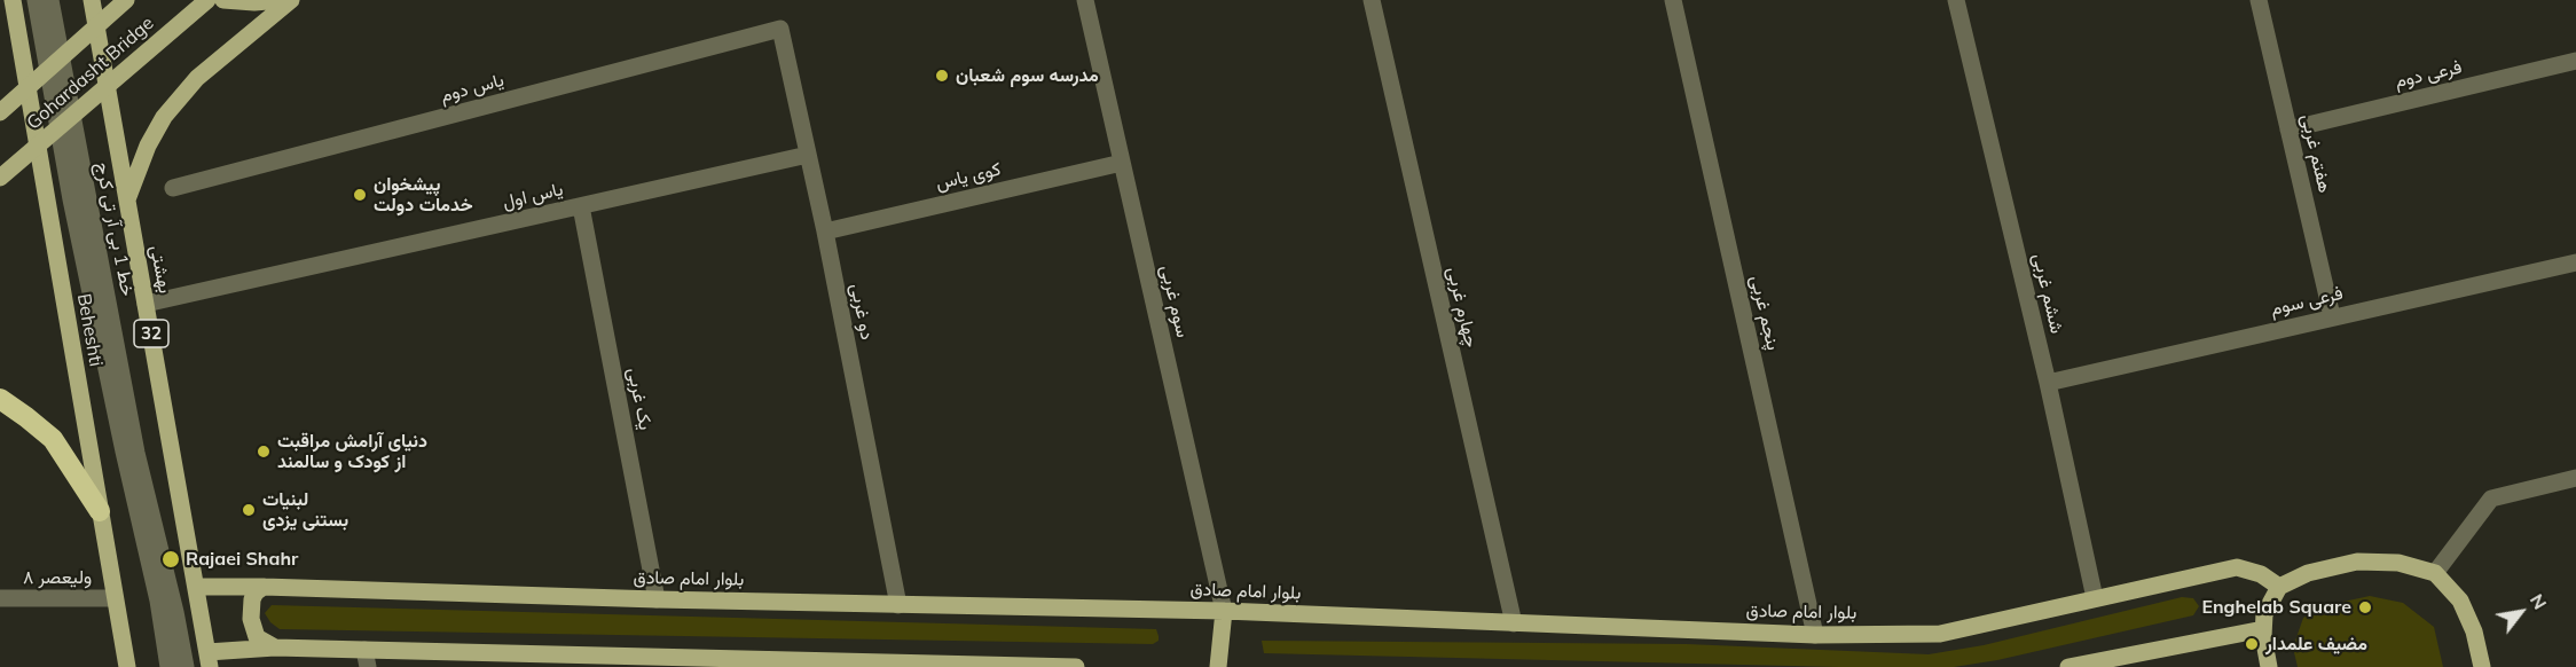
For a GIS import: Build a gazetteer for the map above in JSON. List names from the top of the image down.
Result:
{
  "streets": {
    "main road": [
      "Gohardasht Bridge",
      "بهشتى",
      "Beheshti",
      "32",
      "بلوار امام صادق"
    ],
    "street": [
      "فرعی دوم",
      "یاس دوم",
      "هفتم غربی",
      "کوی یاس",
      "یاس اول",
      "خط 1 بی آر تی کرج",
      "ششم غربی",
      "سوم غربی",
      "فرعی سوم",
      "چهارم غربی",
      "دو غربی",
      "پنجم غربی",
      "یک غربی",
      "ولیعصر ۸"
    ]
  },
  "crossings": [
    ["فرعی دوم", "هفتم غربی"],
    ["یاس دوم", "دو غربی"],
    ["هفتم غربی", "فرعی سوم"],
    ["کوی یاس", "سوم غربی"],
    ["کوی یاس", "دو غربی"],
    ["یاس اول", "بهشتى"],
    ["یاس اول", "دو غربی"],
    ["یاس اول", "یک غربی"],
    ["بهشتى", "بلوار امام صادق"],
    ["ششم غربی", "فرعی سوم"],
    ["ششم غربی", "بلوار امام صادق"],
    ["سوم غربی", "بلوار امام صادق"],
    ["چهارم غربی", "بلوار امام صادق"],
    ["دو غربی", "بلوار امام صادق"],
    ["پنجم غربی", "بلوار امام صادق"],
    ["Beheshti", "ولیعصر ۸"],
    ["یک غربی", "بلوار امام صادق"]
  ],
  "places": [
    "مدرسه سوم شعبان",
    "پیشخوان خدمات دولت",
    "دنیای آرامش مراقبت از کودک و سالمند",
    "لبنیات بستنی یزدی",
    "Rajaei Shahr",
    "Enghelab Square",
    "مضیف علمدار"
  ],
  "north": "top right"
}
